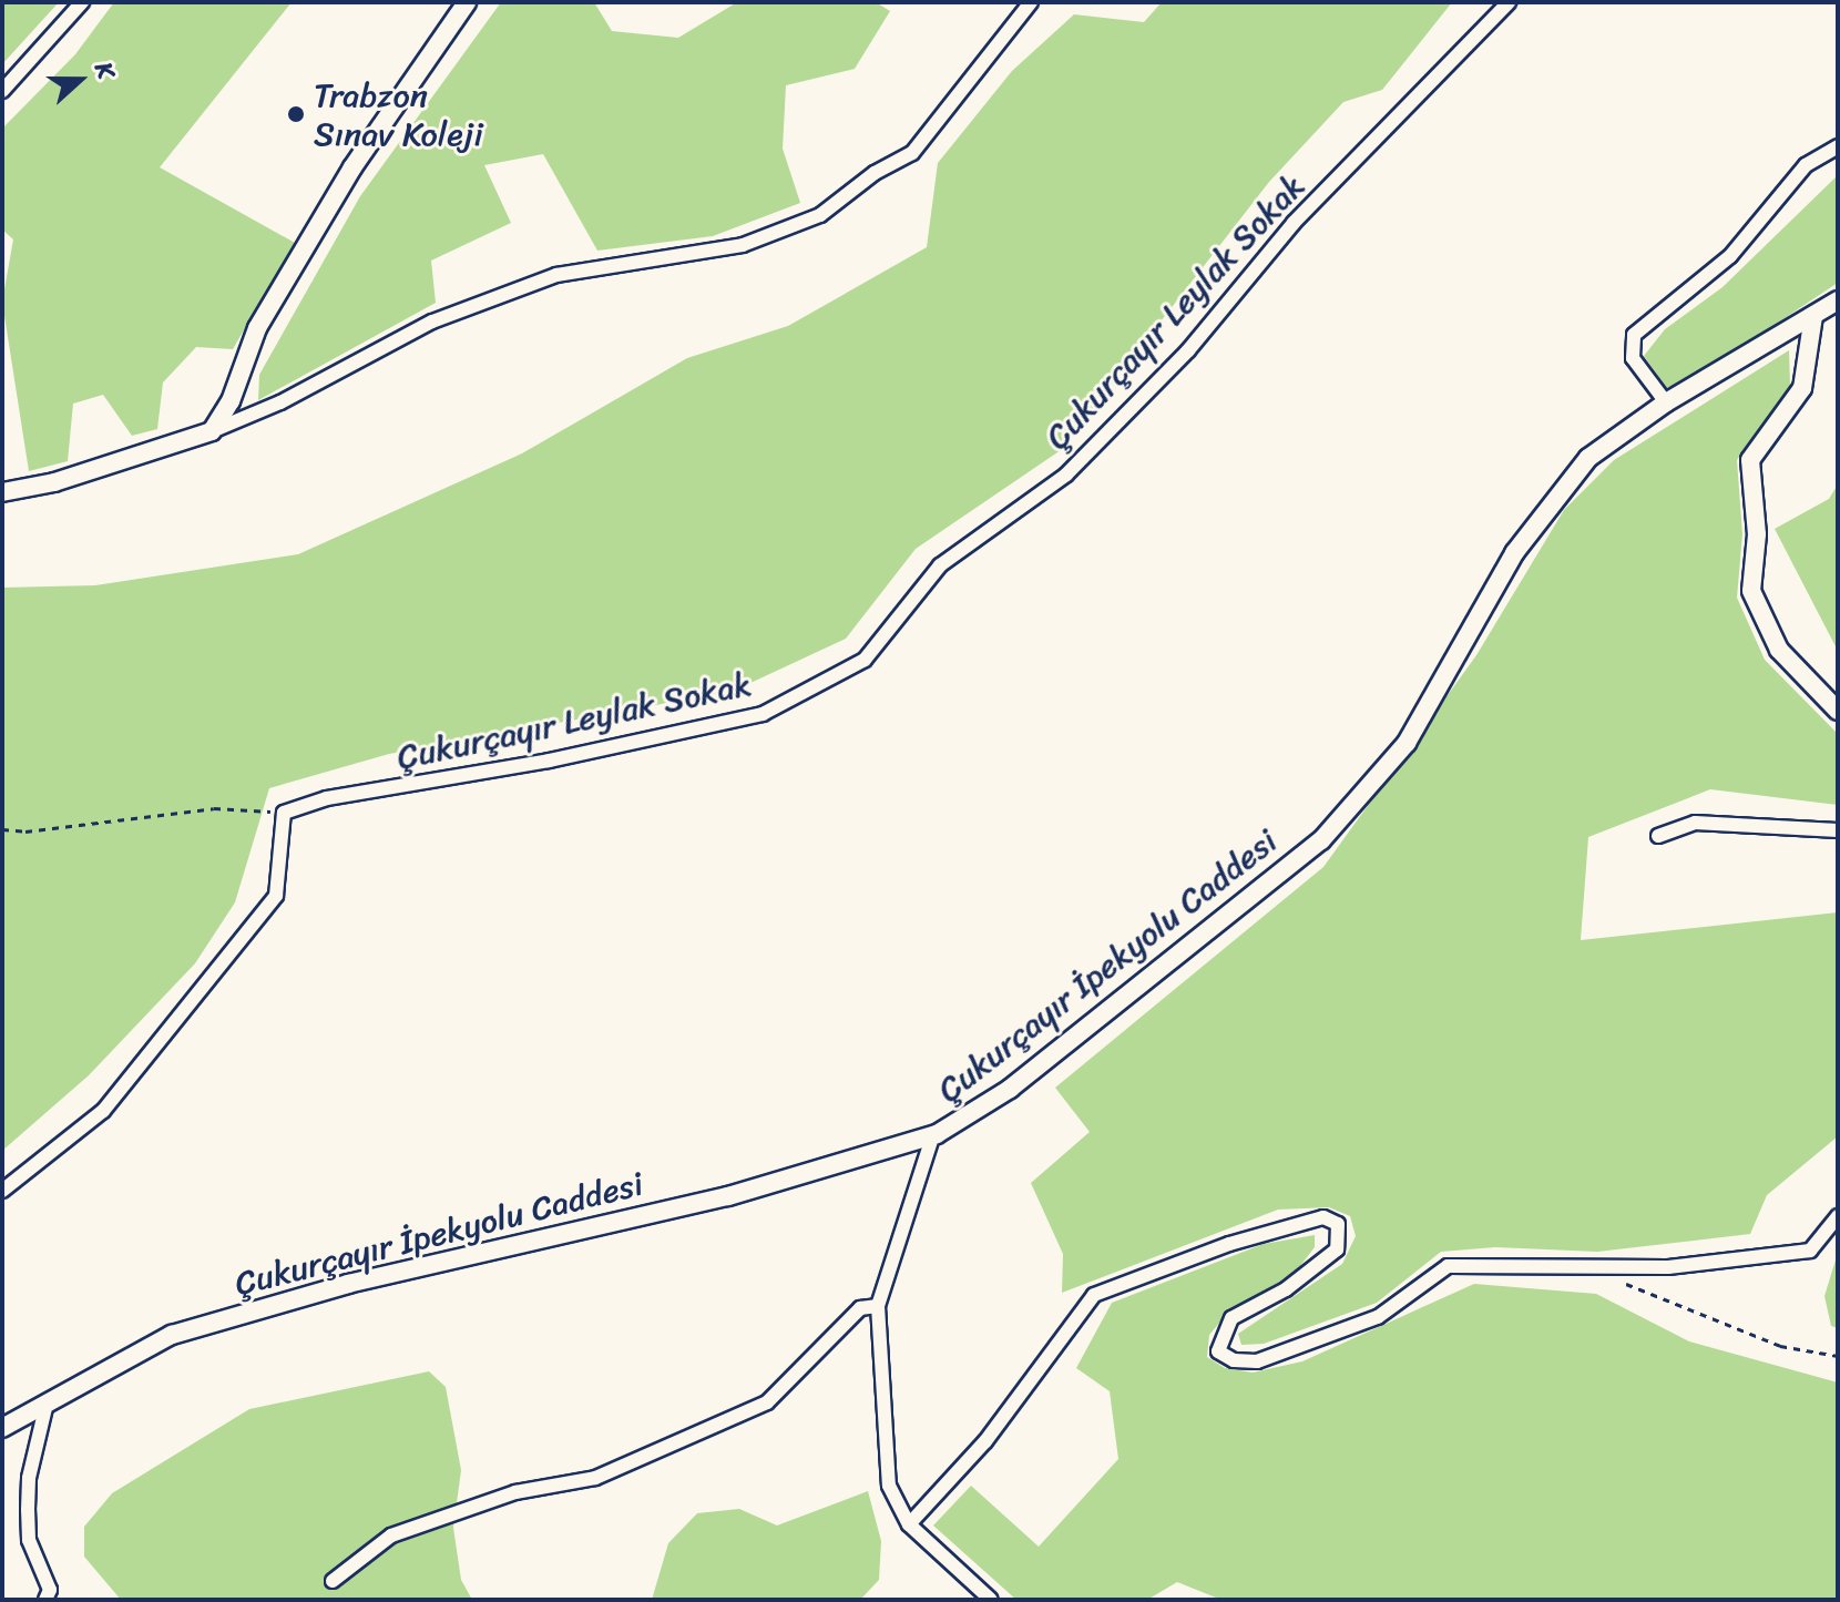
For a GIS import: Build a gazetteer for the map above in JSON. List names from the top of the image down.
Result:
{
  "streets": {
    "street": ["Çukurçayır Leylak Sokak", "Çukurçayır İpekyolu Caddesi"]
  },
  "places": ["Trabzon Sınav Koleji"],
  "north": "right"
}
